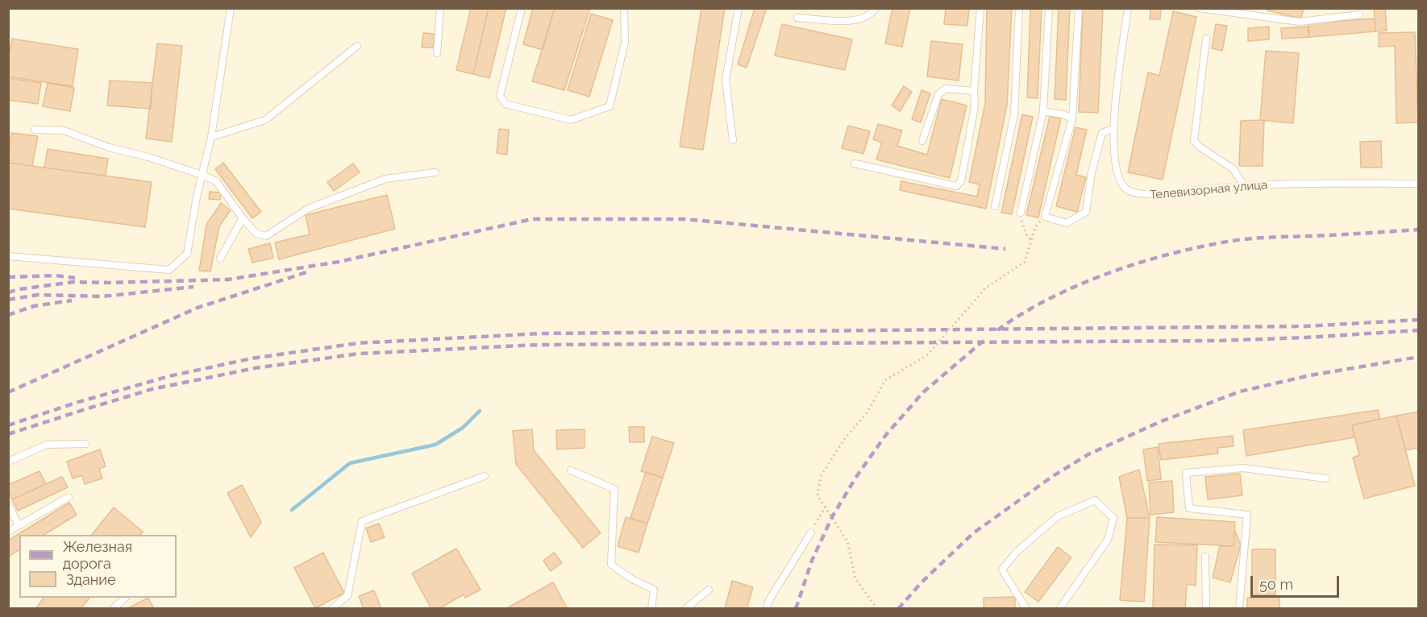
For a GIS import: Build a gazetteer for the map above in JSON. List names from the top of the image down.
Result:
{
  "streets": {
    "lane": ["Телевизорная улица"]
  },
  "legend": ["Железная дорога", "Здание"],
  "scale_bar": "50 m"
}
